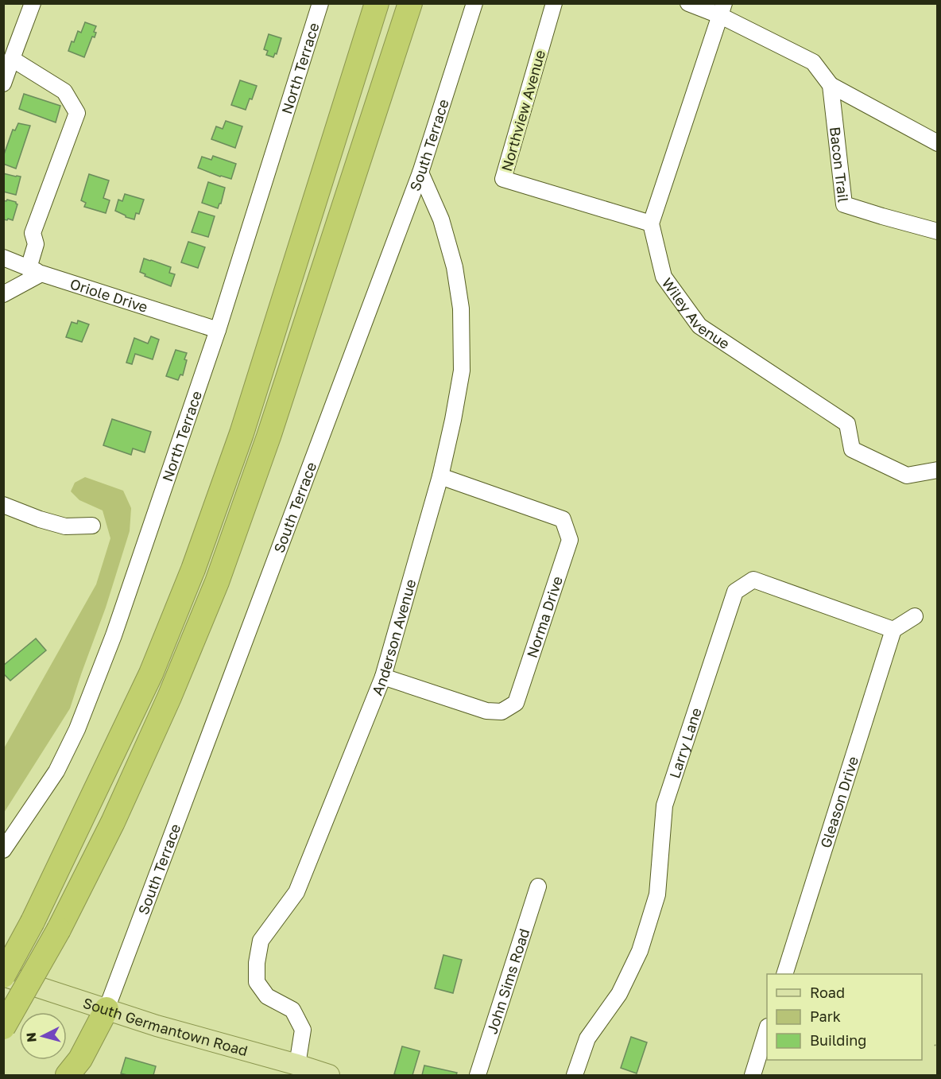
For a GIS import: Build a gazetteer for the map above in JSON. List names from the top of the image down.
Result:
{
  "streets": {
    "main road": ["South Germantown Road"],
    "street": [
      "North Terrace",
      "Northview Avenue",
      "South Terrace",
      "Bacon Trail",
      "Oriole Drive",
      "Wiley Avenue",
      "Norma Drive",
      "Anderson Avenue",
      "Larry Lane",
      "Gleason Drive",
      "John Sims Road"
    ]
  },
  "crossings": [
    ["North Terrace", "Oriole Drive"],
    ["Northview Avenue", "Wiley Avenue"],
    ["South Terrace", "Anderson Avenue"],
    ["South Terrace", "South Germantown Road"],
    ["Norma Drive", "Anderson Avenue"],
    ["Anderson Avenue", "South Germantown Road"],
    ["Larry Lane", "Gleason Drive"]
  ],
  "legend": ["Road", "Park", "Building"],
  "north": "left"
}
